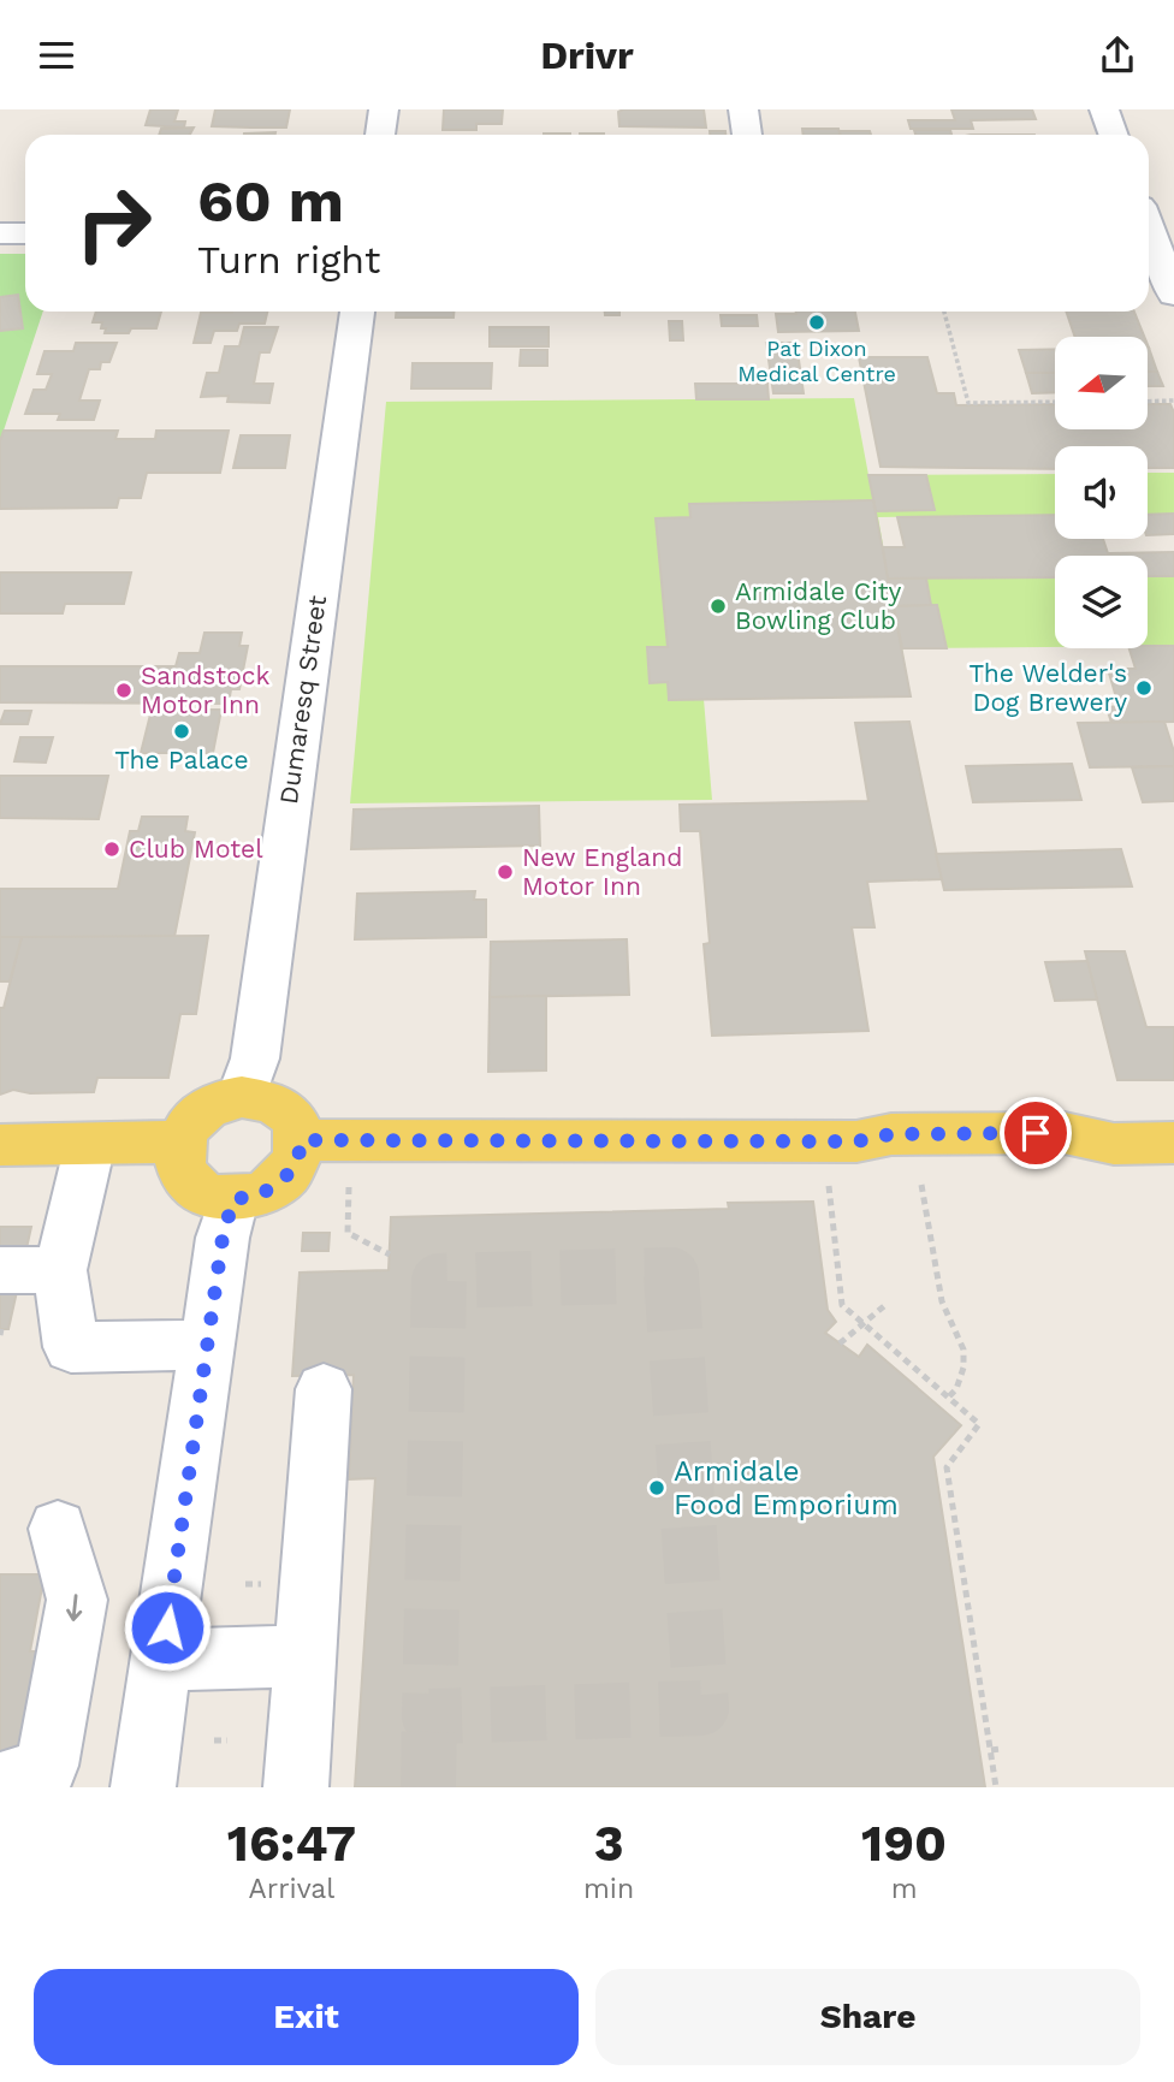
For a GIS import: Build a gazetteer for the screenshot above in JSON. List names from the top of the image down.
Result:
{
  "streets": {
    "street": ["Dumaresq Street"]
  },
  "places": [
    "Pat Dixon Medical Centre",
    "Armidale City Bowling Club",
    "The Welder's Dog Brewery",
    "Sandstock Motor Inn",
    "The Palace",
    "Club Motel",
    "New England Motor Inn",
    "Armidale Food Emporium"
  ],
  "north": "left",
  "page": {
    "header": "Drivr",
    "turn": ["60 m", "Turn right"],
    "eta": [
      "16:47",
      "Arrival",
      "3",
      "min",
      "190",
      "m"
    ],
    "buttons": ["Exit", "Share"]
  }
}
